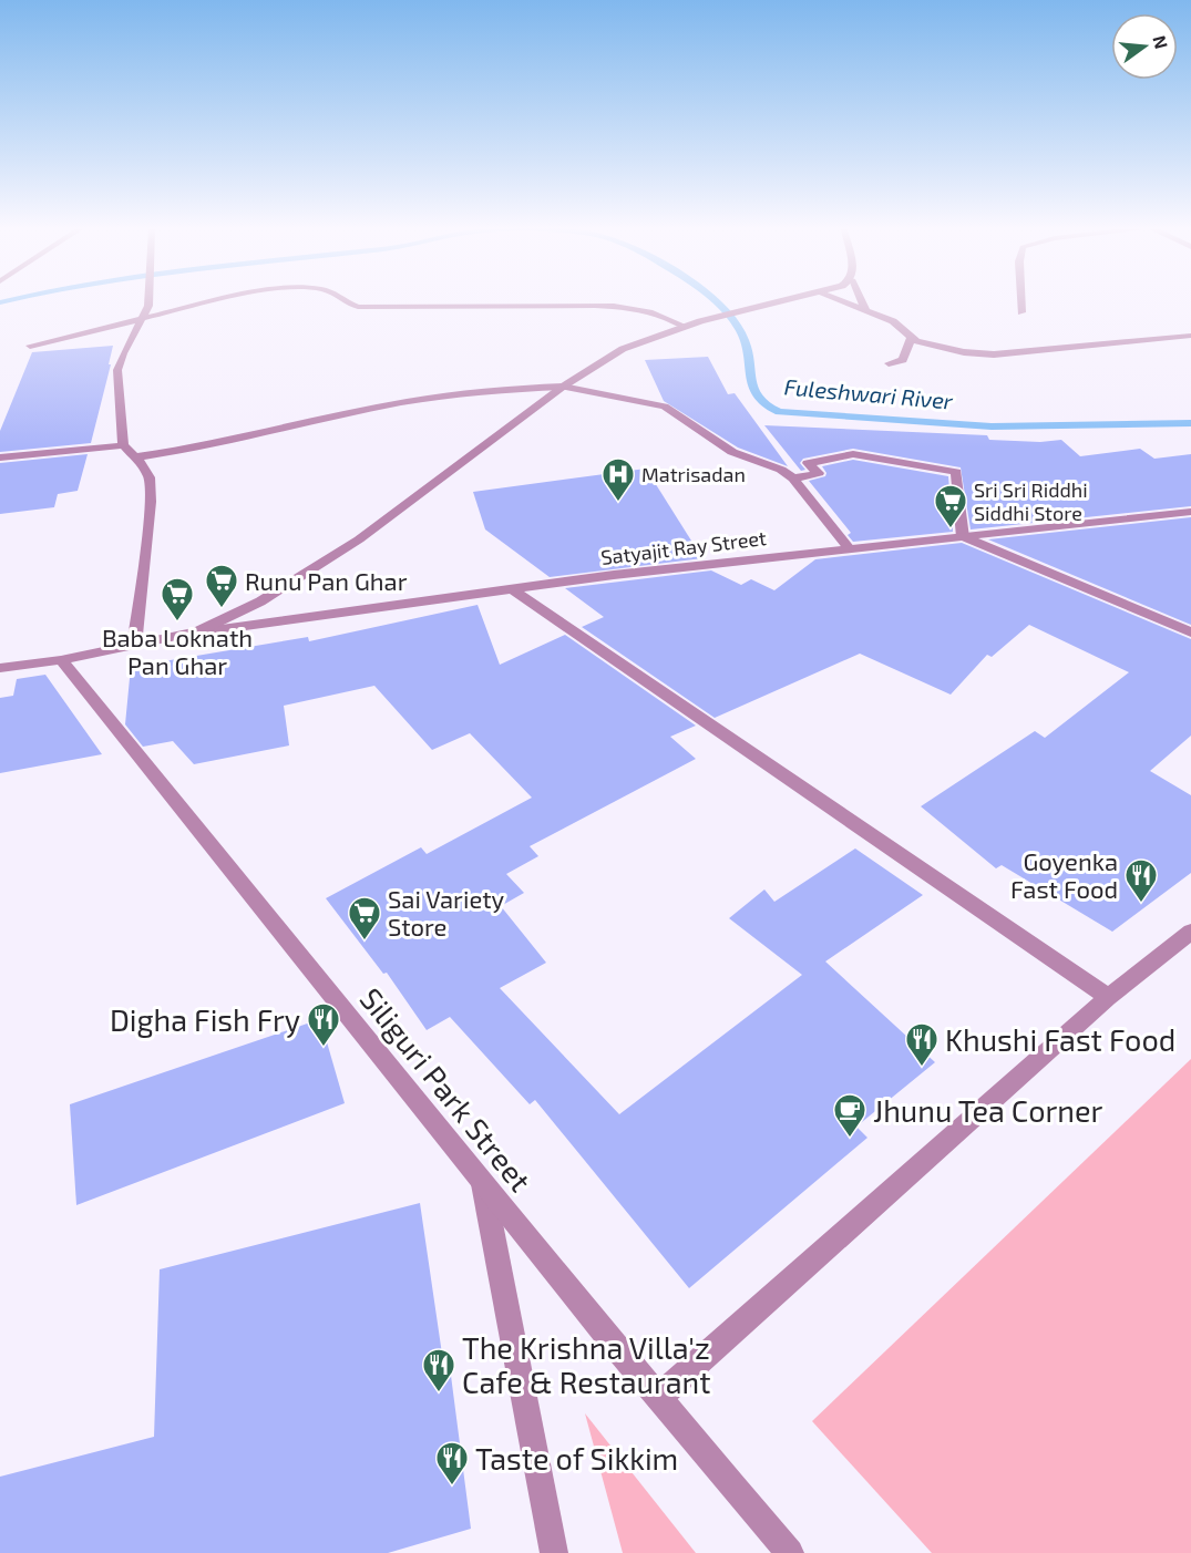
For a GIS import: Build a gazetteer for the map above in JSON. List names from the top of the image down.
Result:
{
  "streets": {
    "street": ["Satyajit Ray Street", "Siliguri Park Street"]
  },
  "water": ["Fuleshwari River"],
  "places": {
    "hospital": ["Matrisadan"],
    "supermarket": [
      "Sri Sri Riddhi Siddhi Store",
      "Runu Pan Ghar",
      "Baba Loknath Pan Ghar",
      "Sai Variety Store"
    ],
    "restaurant": [
      "Goyenka Fast Food",
      "Digha Fish Fry",
      "Khushi Fast Food",
      "The Krishna Villa'z Cafe & Restaurant",
      "Taste of Sikkim"
    ],
    "cafe": ["Jhunu Tea Corner"]
  },
  "north": "right"
}
